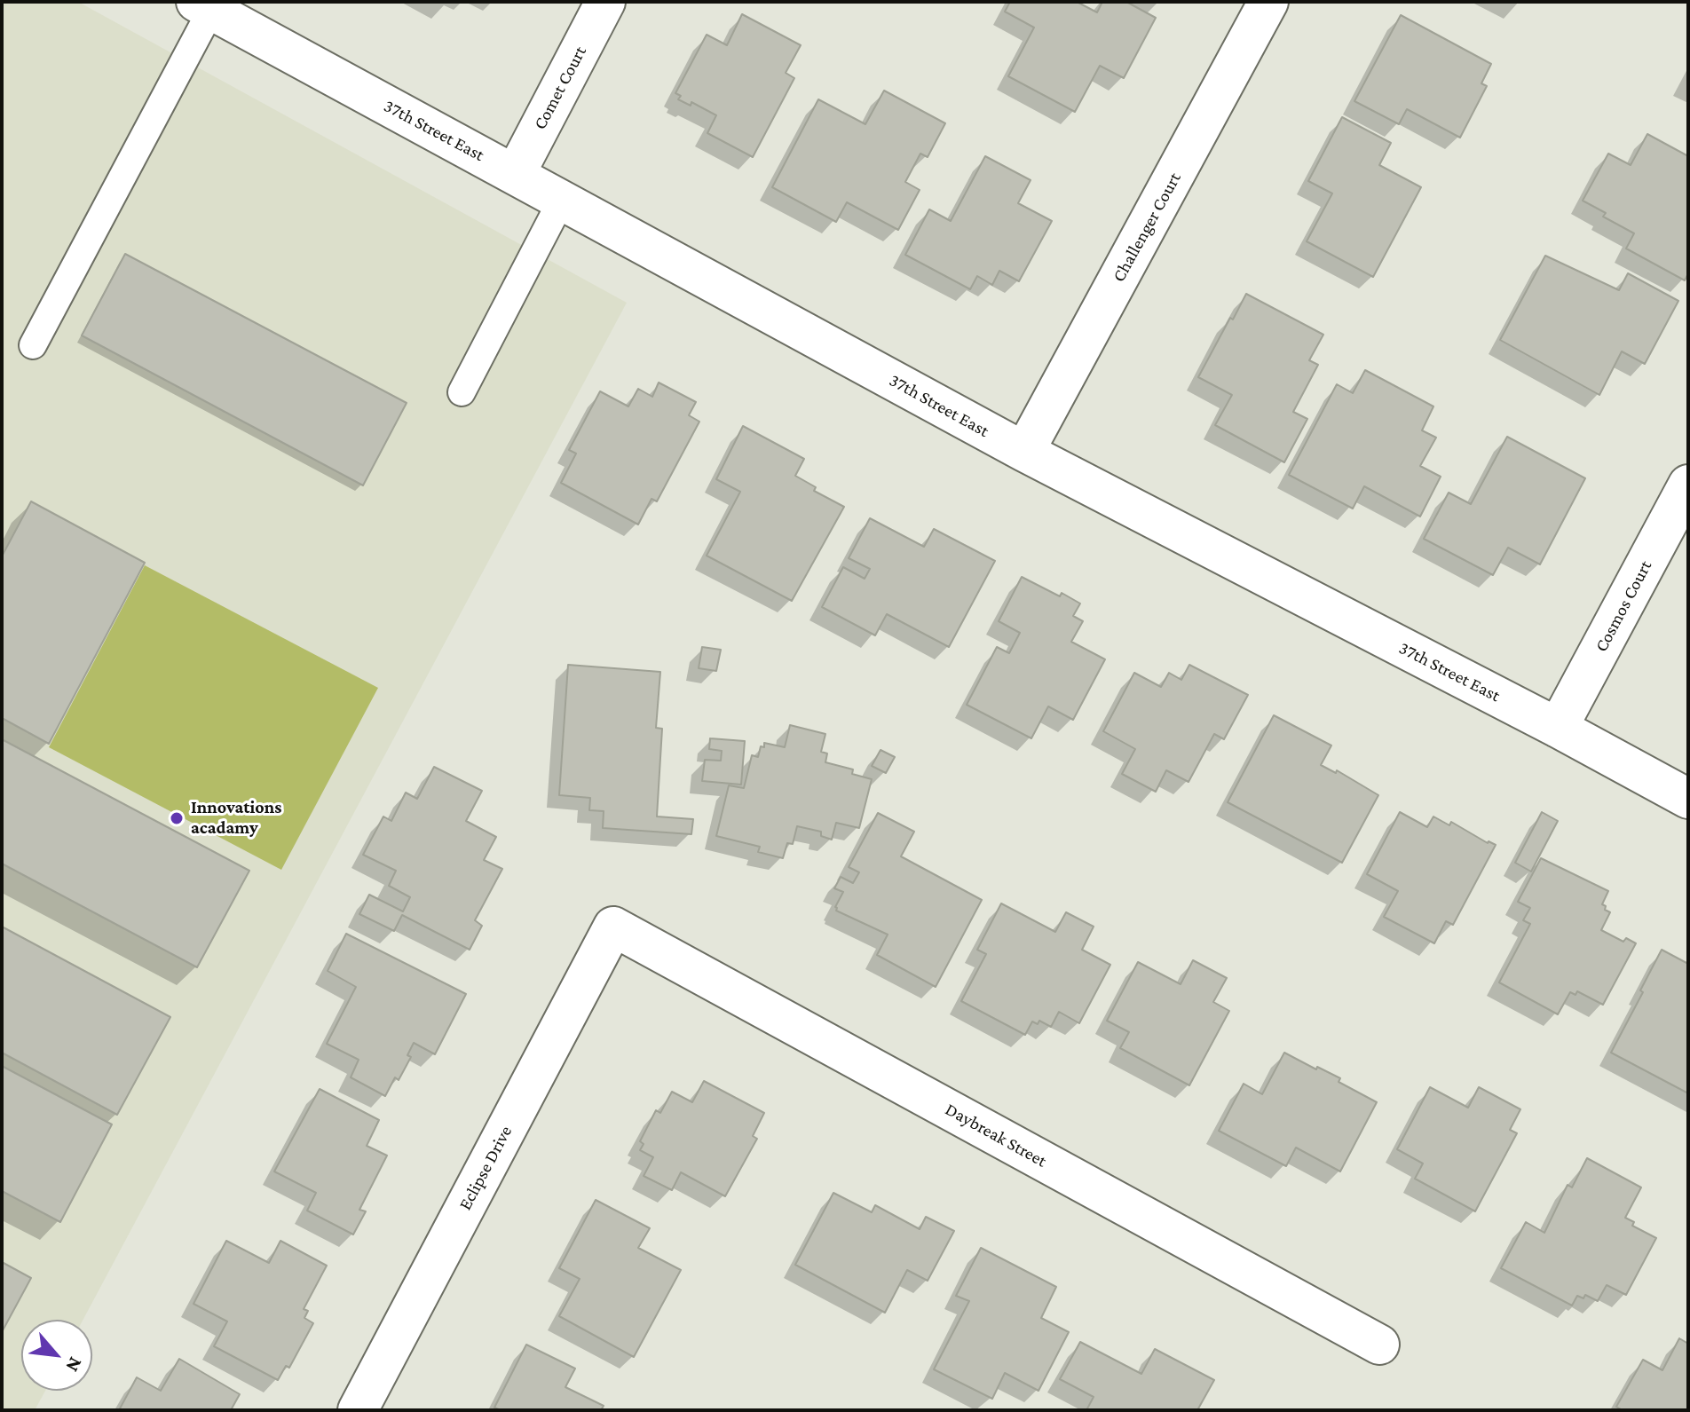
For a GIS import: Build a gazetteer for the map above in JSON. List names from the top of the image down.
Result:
{
  "streets": {
    "street": [
      "Comet Court",
      "37th Street East",
      "Challenger Court",
      "Cosmos Court",
      "Daybreak Street",
      "Eclipse Drive"
    ]
  },
  "crossings": [
    ["Comet Court", "37th Street East"],
    ["37th Street East", "Challenger Court"],
    ["37th Street East", "Cosmos Court"],
    ["Daybreak Street", "Eclipse Drive"]
  ],
  "places": ["Innovations acadamy"],
  "north": "bottom right"
}
